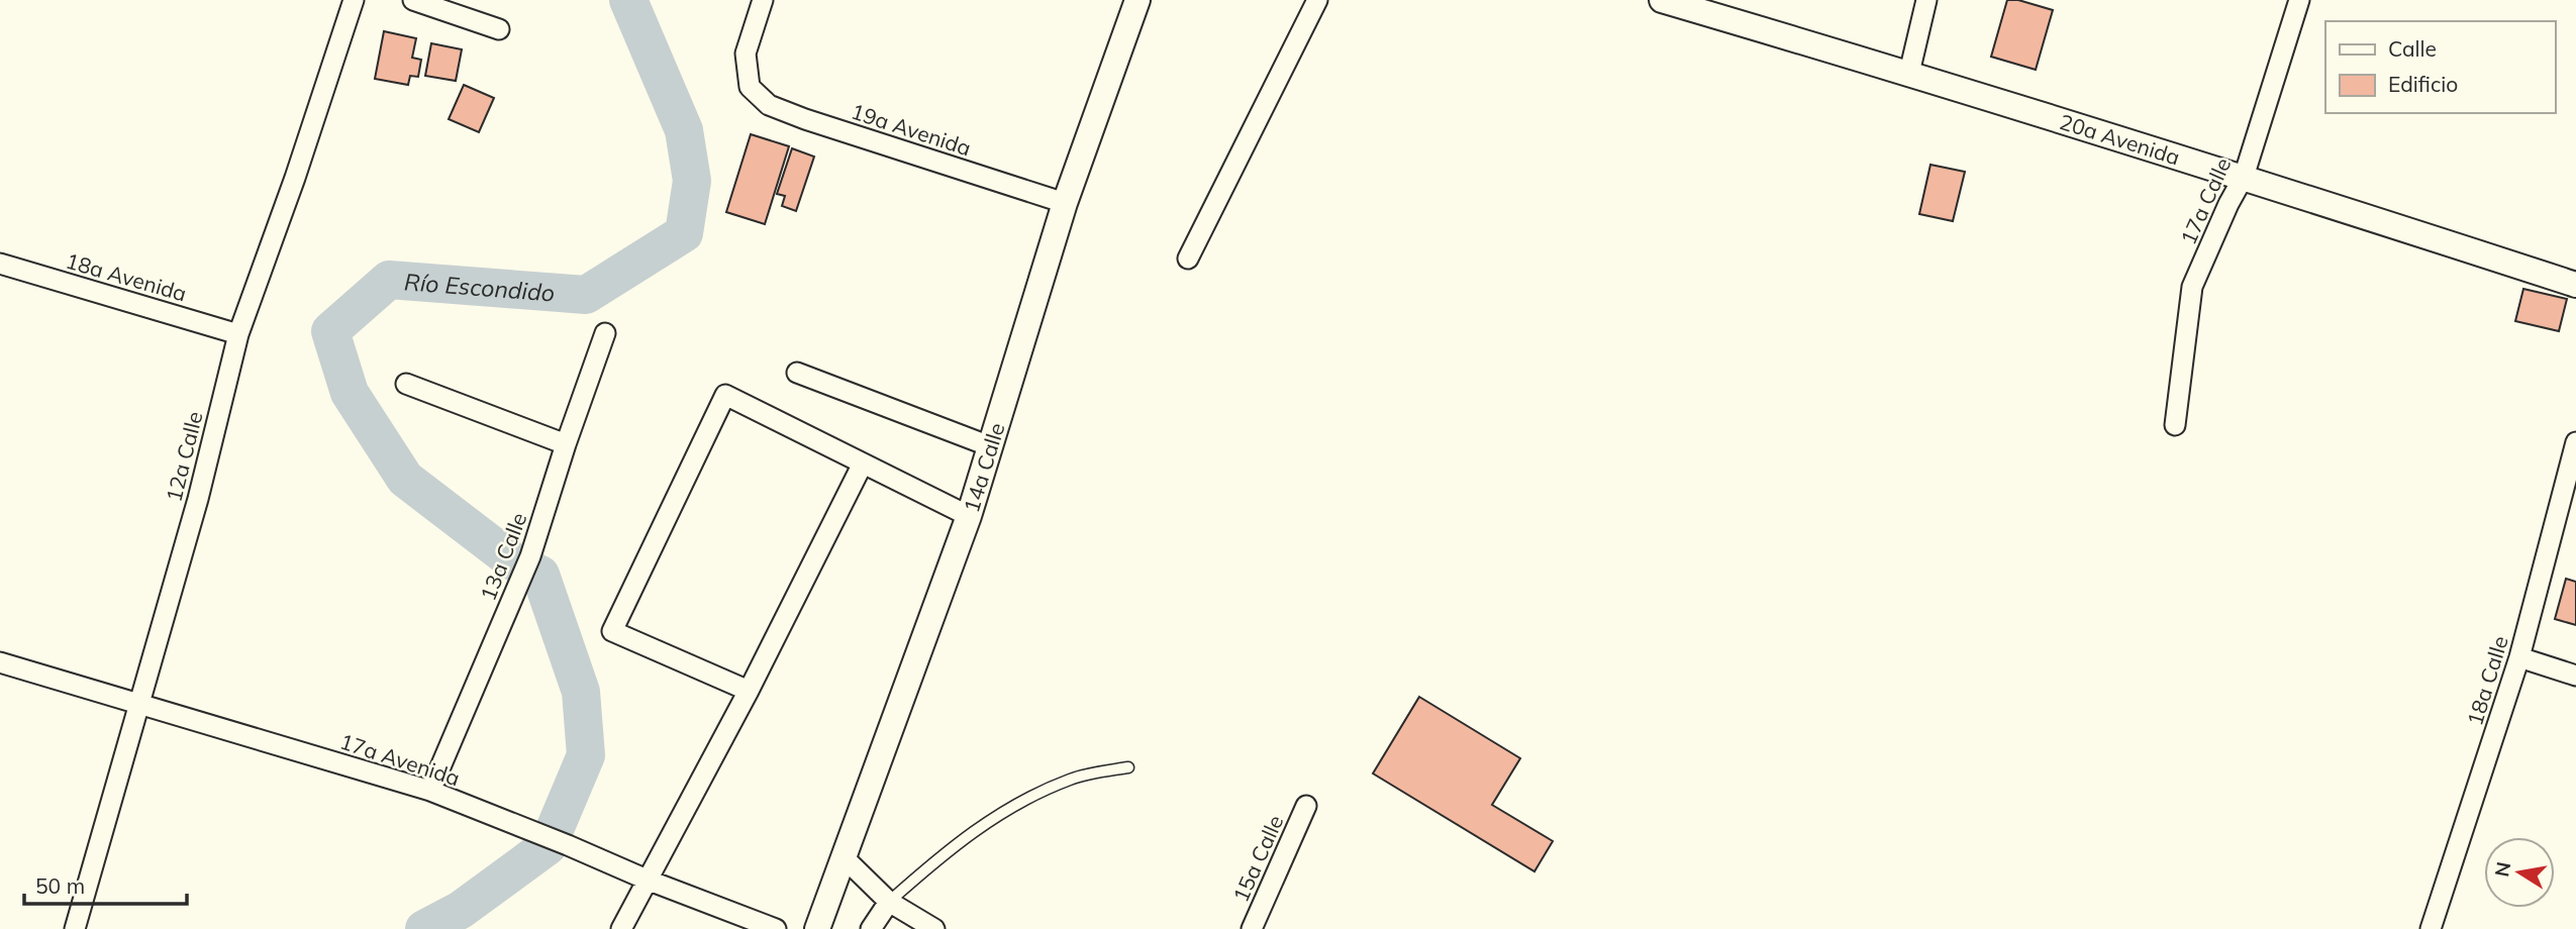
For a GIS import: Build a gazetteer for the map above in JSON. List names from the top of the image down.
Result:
{
  "streets": {
    "street": [
      "19a Avenida",
      "20a Avenida",
      "17a Calle",
      "18a Avenida",
      "12a Calle",
      "14a Calle",
      "13a Calle",
      "18a Calle",
      "17a Avenida",
      "15a Calle"
    ]
  },
  "crossings": [
    ["19a Avenida", "14a Calle"],
    ["20a Avenida", "17a Calle"],
    ["18a Avenida", "12a Calle"],
    ["12a Calle", "17a Avenida"],
    ["13a Calle", "17a Avenida"]
  ],
  "water": ["Río Escondido"],
  "legend": ["Calle", "Edificio"],
  "scale_bar": "50 m",
  "north": "left"
}
